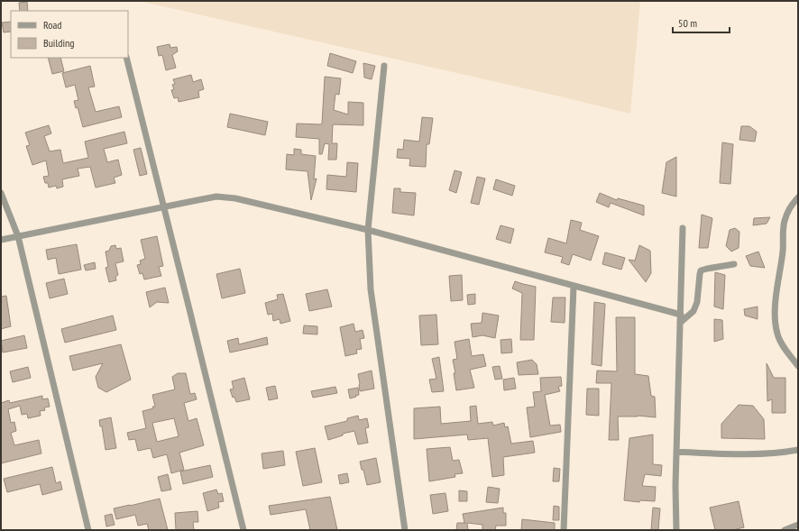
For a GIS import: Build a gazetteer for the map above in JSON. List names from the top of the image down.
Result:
{
  "legend": ["Road", "Building"],
  "scale_bar": "50 m"
}
